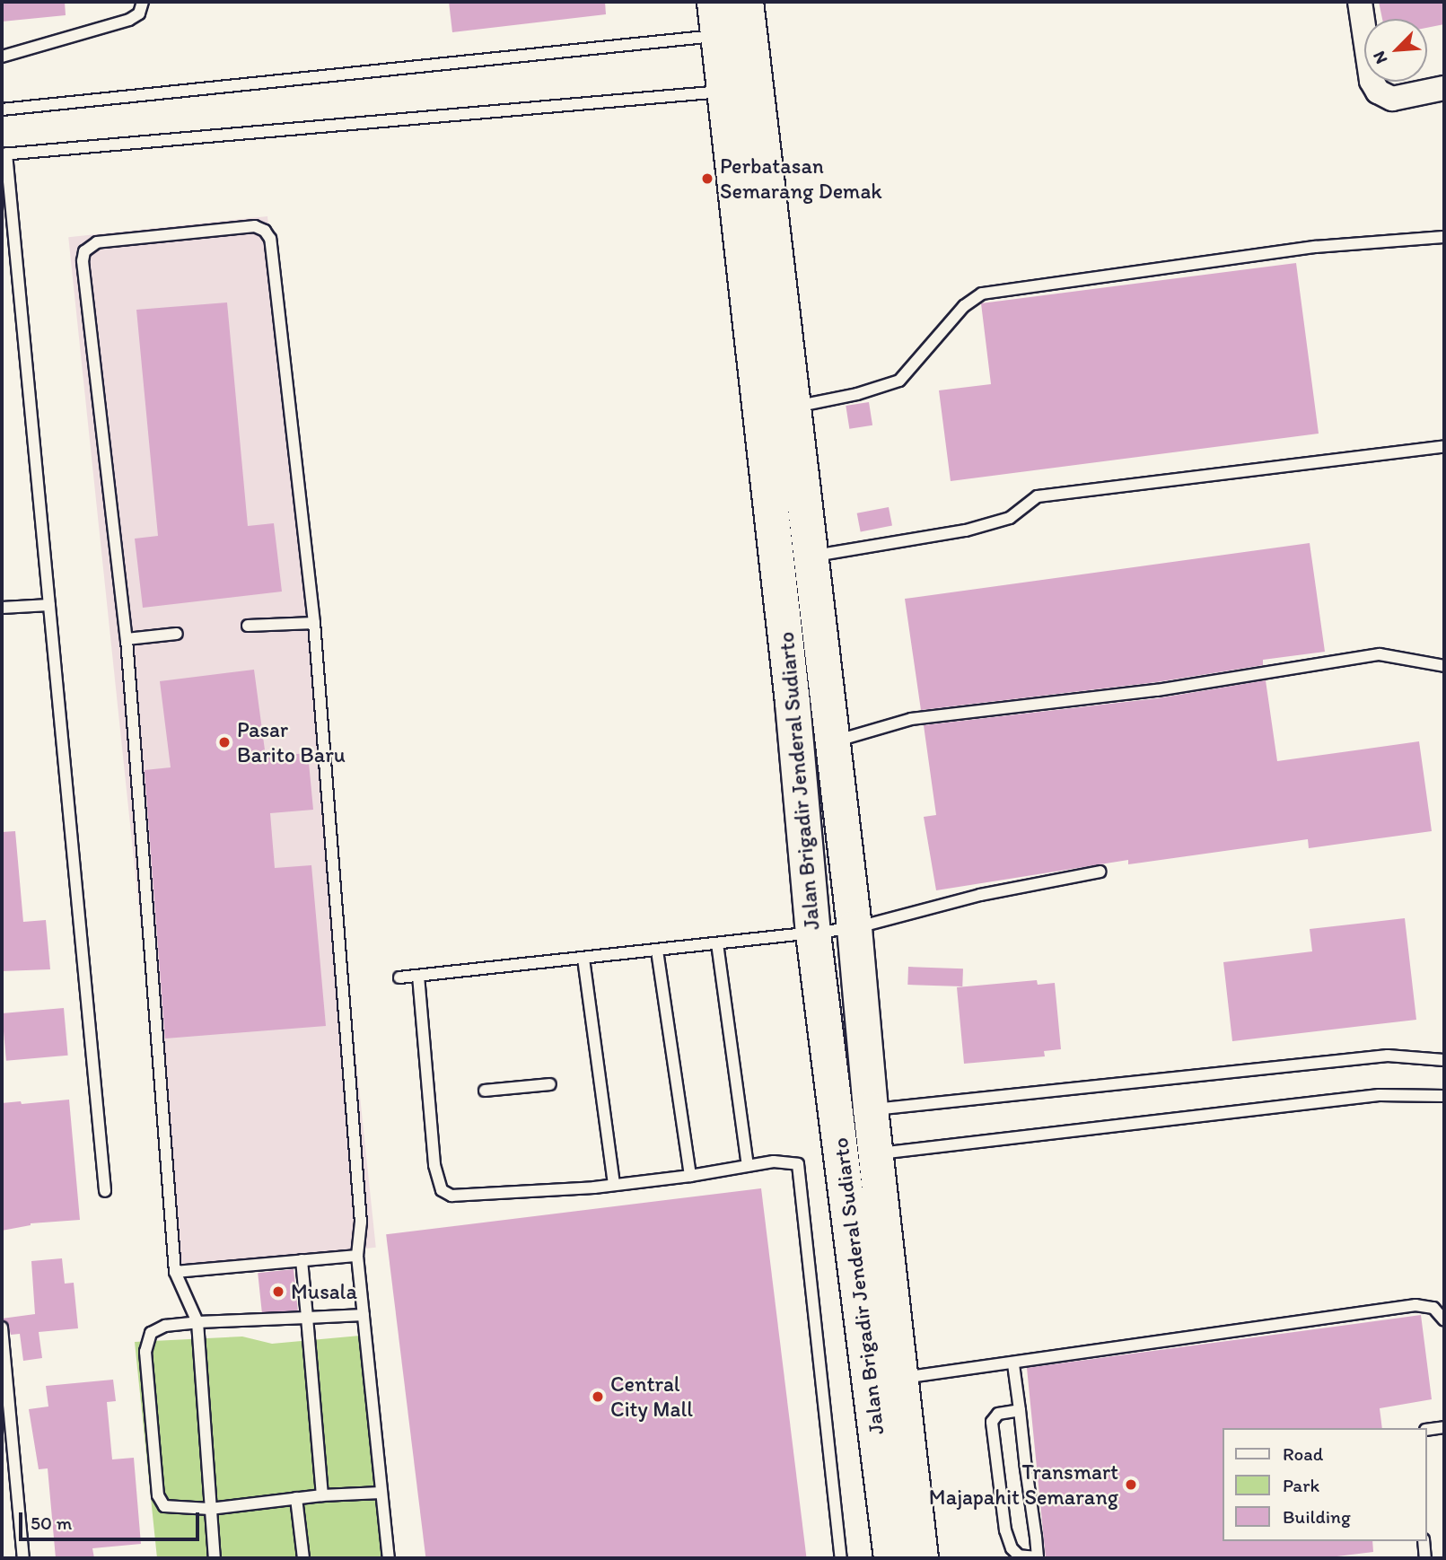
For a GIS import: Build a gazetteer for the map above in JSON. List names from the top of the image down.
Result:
{
  "streets": {
    "main road": ["Jalan Brigadir Jenderal Sudiarto"]
  },
  "places": [
    "Perbatasan Semarang Demak",
    "Pasar Barito Baru",
    "Musala",
    "Central City Mall",
    "Transmart Majapahit Semarang"
  ],
  "legend": ["Road", "Park", "Building"],
  "scale_bar": "50 m",
  "north": "bottom left"
}
